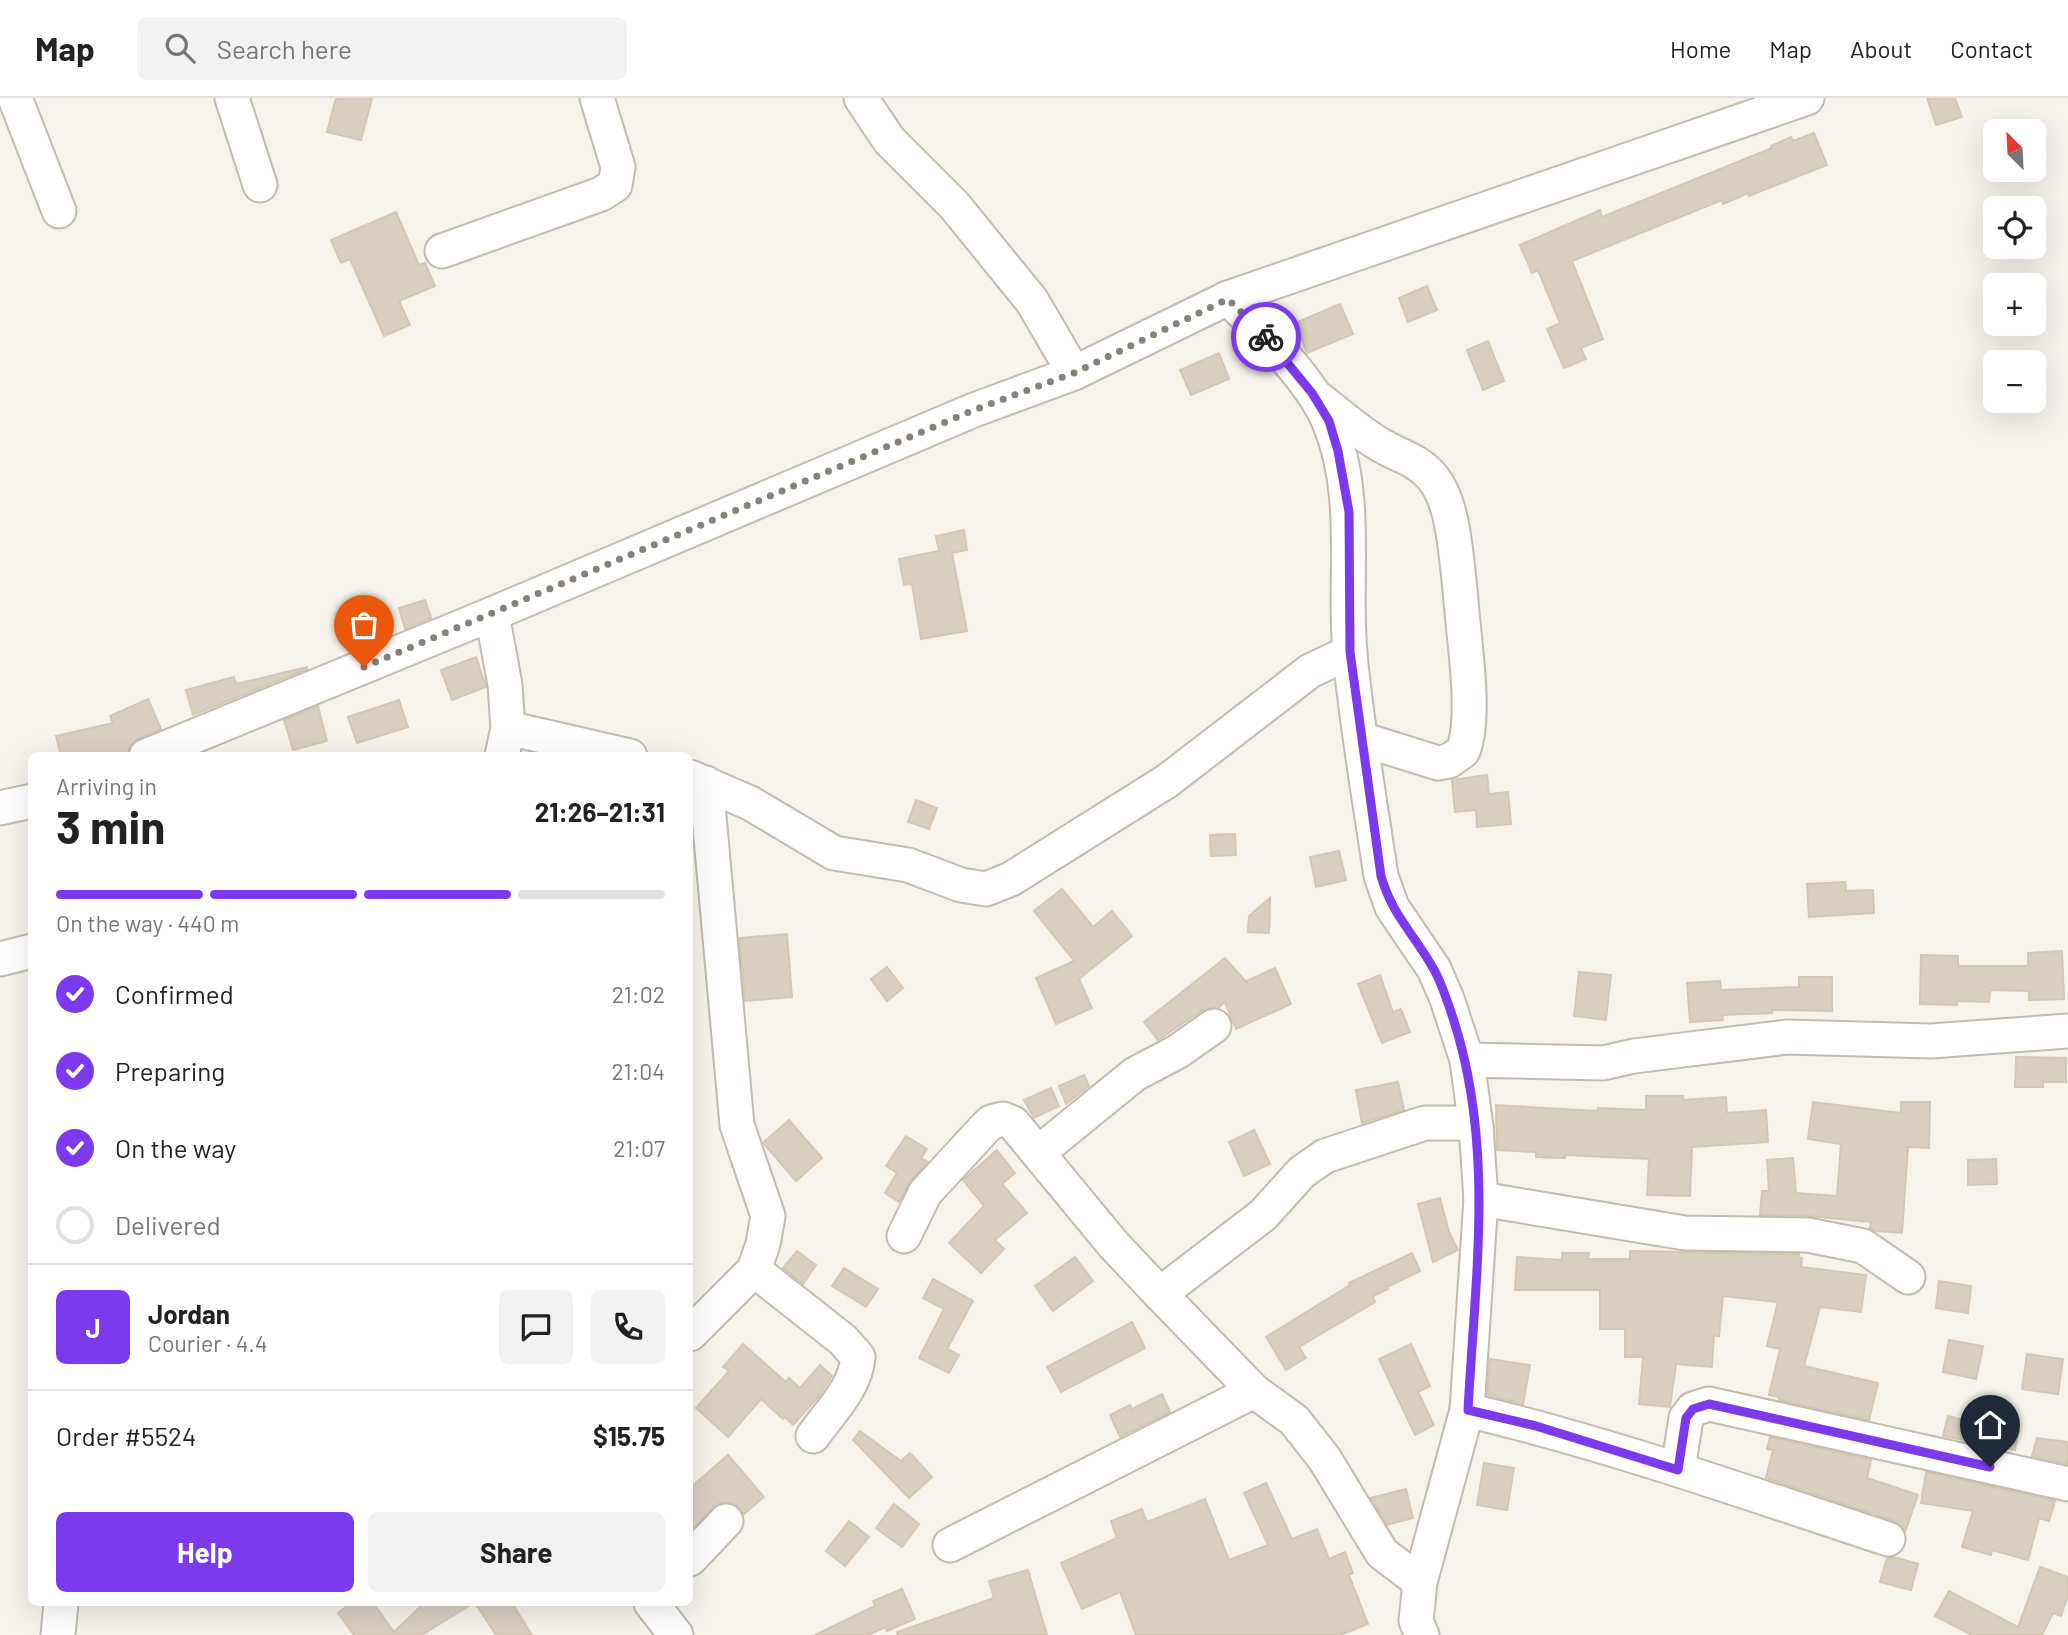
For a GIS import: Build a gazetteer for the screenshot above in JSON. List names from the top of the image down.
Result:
{
  "north": "top left",
  "page": {
    "header": "Map",
    "search": "Search here",
    "nav": [
      "Home",
      "Map",
      "About",
      "Contact"
    ],
    "map_buttons": ["+", "−"],
    "heading": ["3 min", "Arriving in", "21:26–21:31"],
    "panel": [
      "Jordan",
      "Courier · 4.4",
      "Order #5524",
      "$15.75"
    ],
    "bar": "On the way · 440 m",
    "list": [
      ["Confirmed", "21:02"],
      ["Preparing", "21:04"],
      ["On the way", "21:07"],
      "Delivered"
    ],
    "round": "J",
    "buttons": ["Help", "Share"]
  }
}
